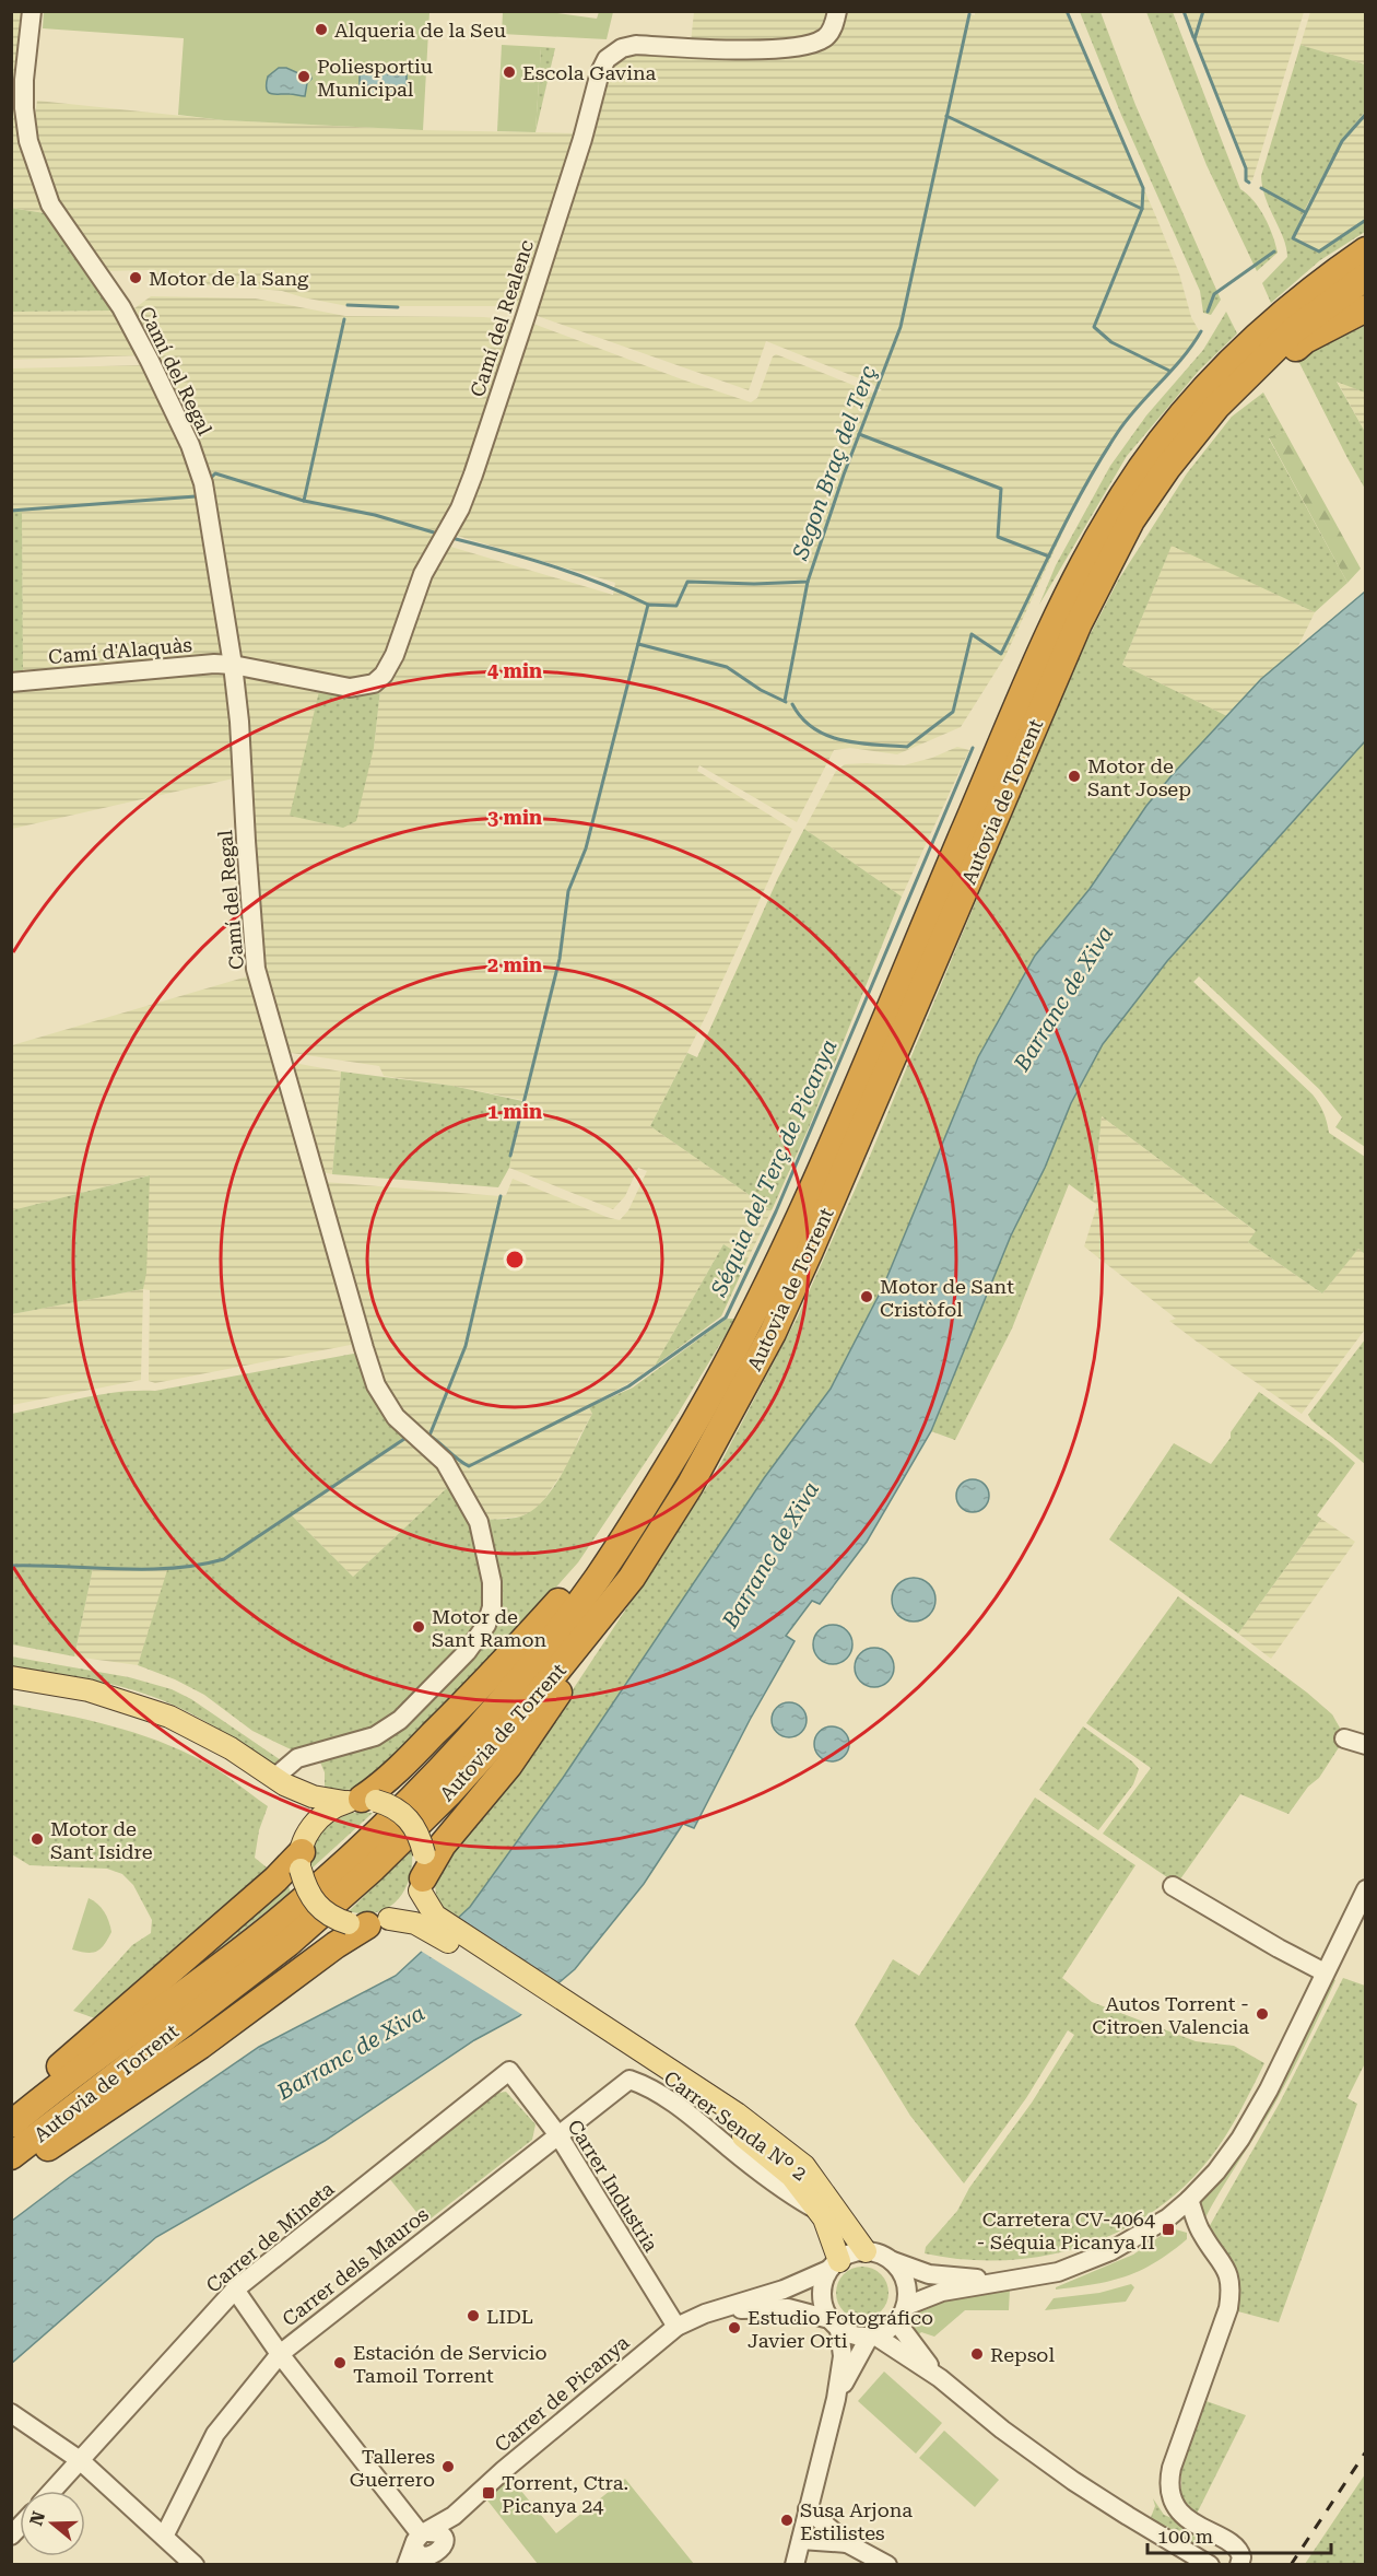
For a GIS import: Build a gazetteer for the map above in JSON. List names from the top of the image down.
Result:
{
  "streets": {
    "highway": ["Autovia de Torrent"],
    "street": [
      "Camí del Realenc",
      "Camí del Regal",
      "Camí d'Alaquàs",
      "Carrer Senda Nº 2",
      "Carrer Industria",
      "Carrer de Mineta",
      "Carrer dels Mauros",
      "Carrer de Picanya"
    ]
  },
  "crossings": [
    ["Camí del Realenc", "Camí del Regal"],
    ["Camí del Realenc", "Camí d'Alaquàs"],
    ["Camí del Regal", "Camí d'Alaquàs"],
    ["Carrer Senda Nº 2", "Carrer dels Mauros"],
    ["Carrer Industria", "Carrer de Mineta"],
    ["Carrer Industria", "Carrer dels Mauros"],
    ["Carrer Industria", "Carrer de Picanya"]
  ],
  "water": ["Segon Braç del Terç", "Barranc de Xiva", "Séquia del Terç de Picanya"],
  "places": {
    "other": [
      "Alqueria de la Seu",
      "Escola Gavina",
      "Poliesportiu Municipal",
      "Motor de la Sang",
      "Motor de Sant Josep",
      "Motor de Sant Cristòfol",
      "Motor de Sant Ramon",
      "Motor de Sant Isidre",
      "Autos Torrent - Citroen Valencia",
      "LIDL",
      "Estudio Fotográfico Javier Orti",
      "Repsol",
      "Estación de Servicio Tamoil Torrent",
      "Talleres Guerrero",
      "Susa Arjona Estilistes"
    ],
    "transit": ["Carretera CV-4064 - Séquia Picanya II", "Torrent, Ctra. Picanya 24"]
  },
  "scale_bar": "100 m",
  "north": "left",
  "rings": [
    "4 min",
    "3 min",
    "2 min",
    "1 min"
  ]
}
